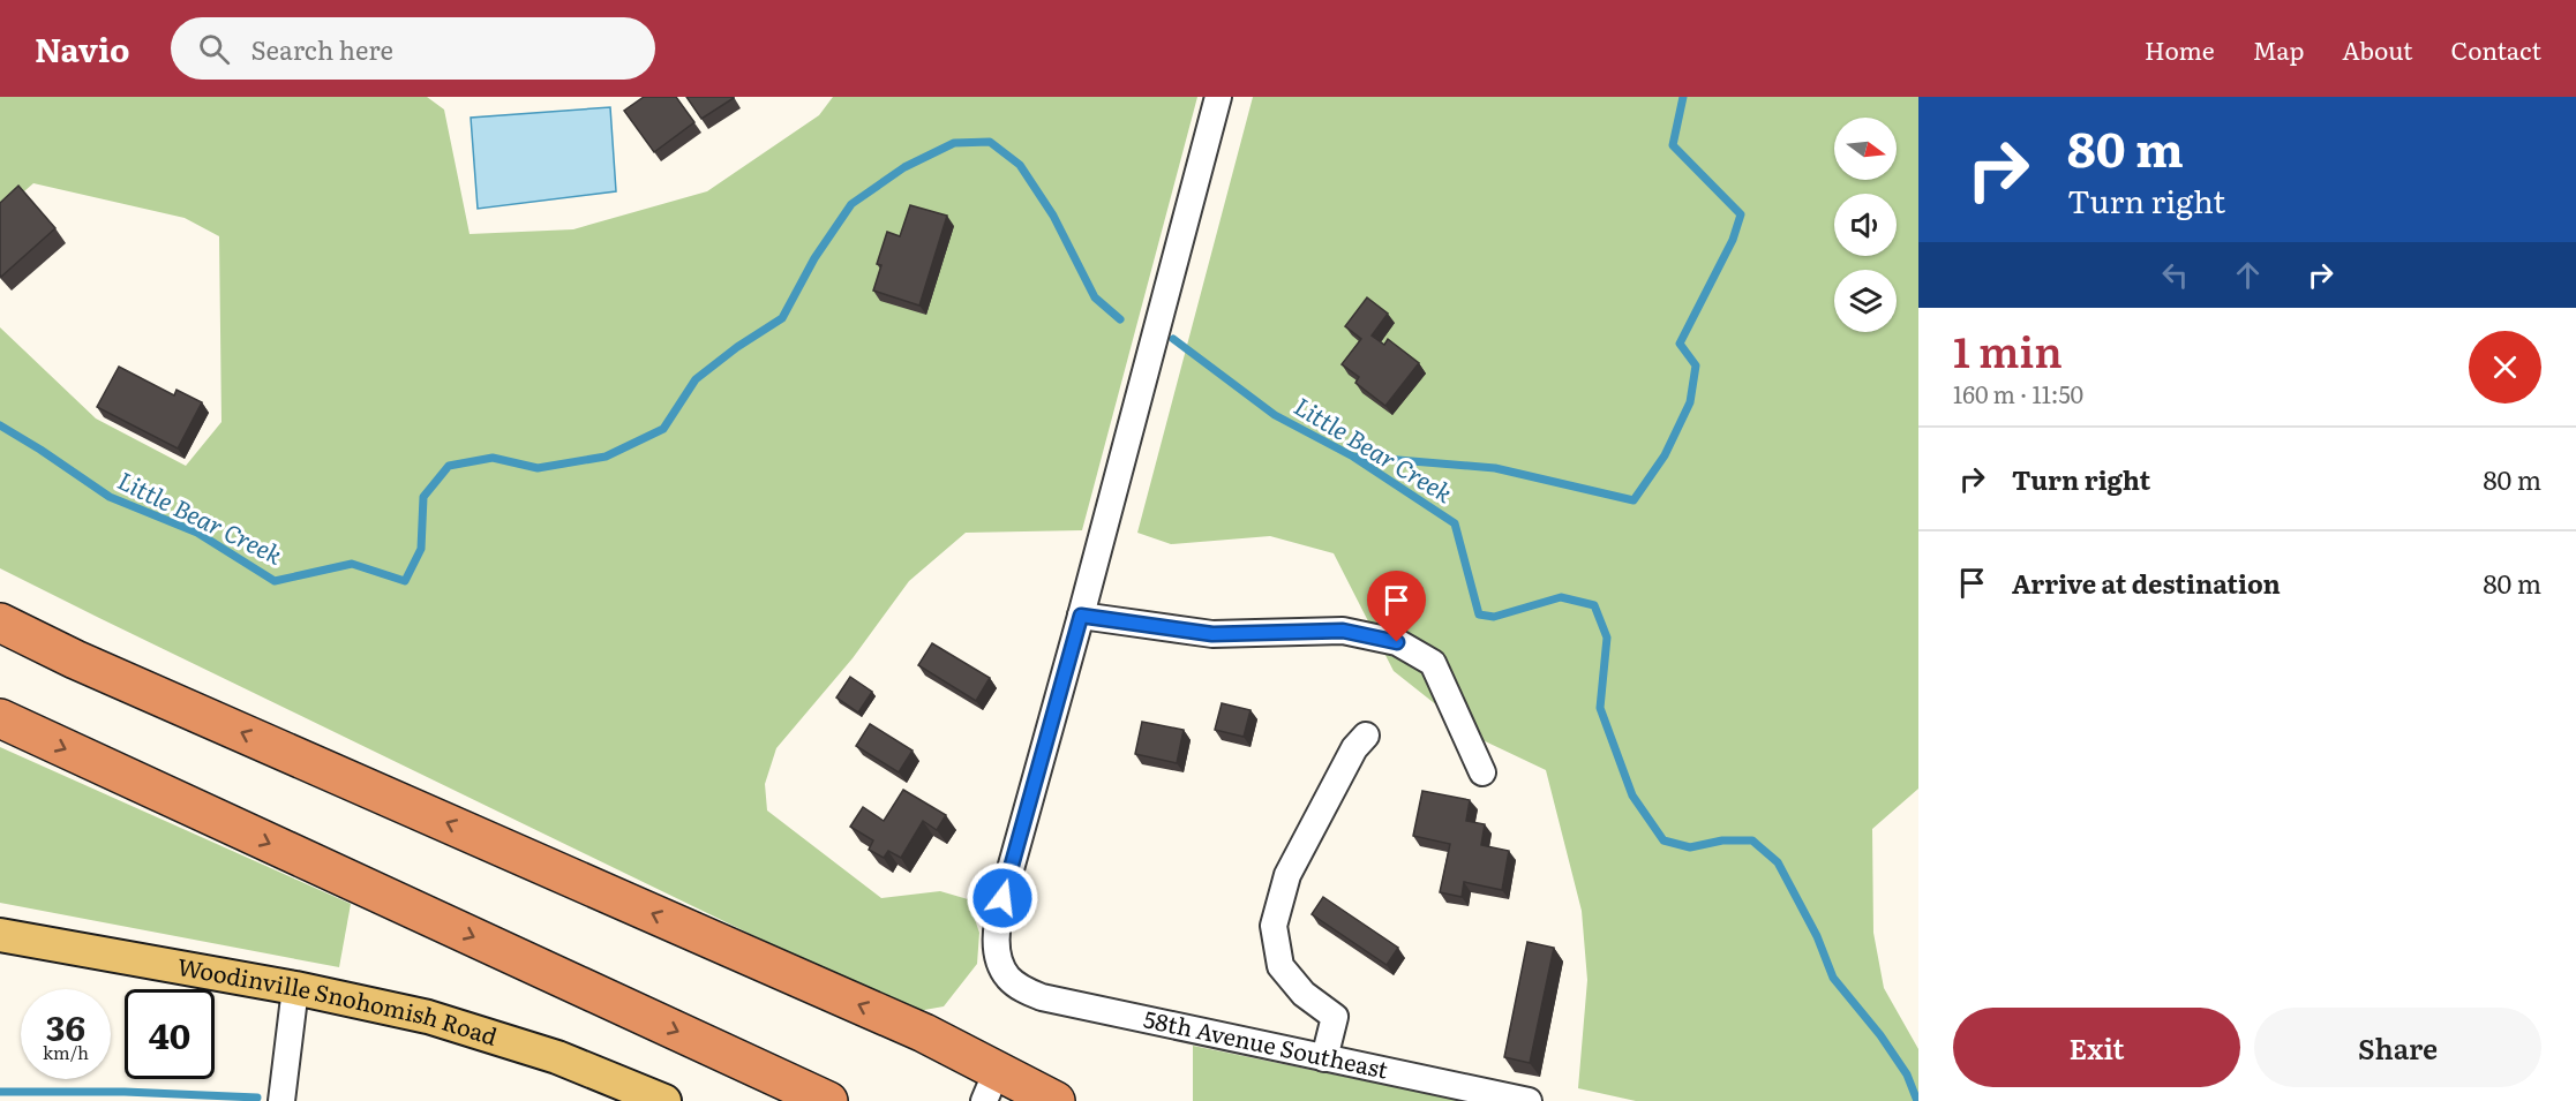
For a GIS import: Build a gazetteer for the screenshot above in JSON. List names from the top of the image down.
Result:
{
  "streets": {
    "main road": ["Woodinville Snohomish Road"],
    "street": ["58th Avenue Southeast"]
  },
  "water": ["Little Bear Creek"],
  "north": "right",
  "page": {
    "header": "Navio",
    "search": "Search here",
    "nav": [
      "Home",
      "Map",
      "About",
      "Contact"
    ],
    "turn": ["80 m", "Turn right"],
    "heading": ["1 min", "160 m · 11:50"],
    "list": [
      {
        "name": "Turn right",
        "value": "80 m"
      },
      {
        "name": "Arrive at destination",
        "value": "80 m"
      }
    ],
    "speed": "36 km/h",
    "limit": "40",
    "buttons": ["Exit", "Share"]
  }
}
